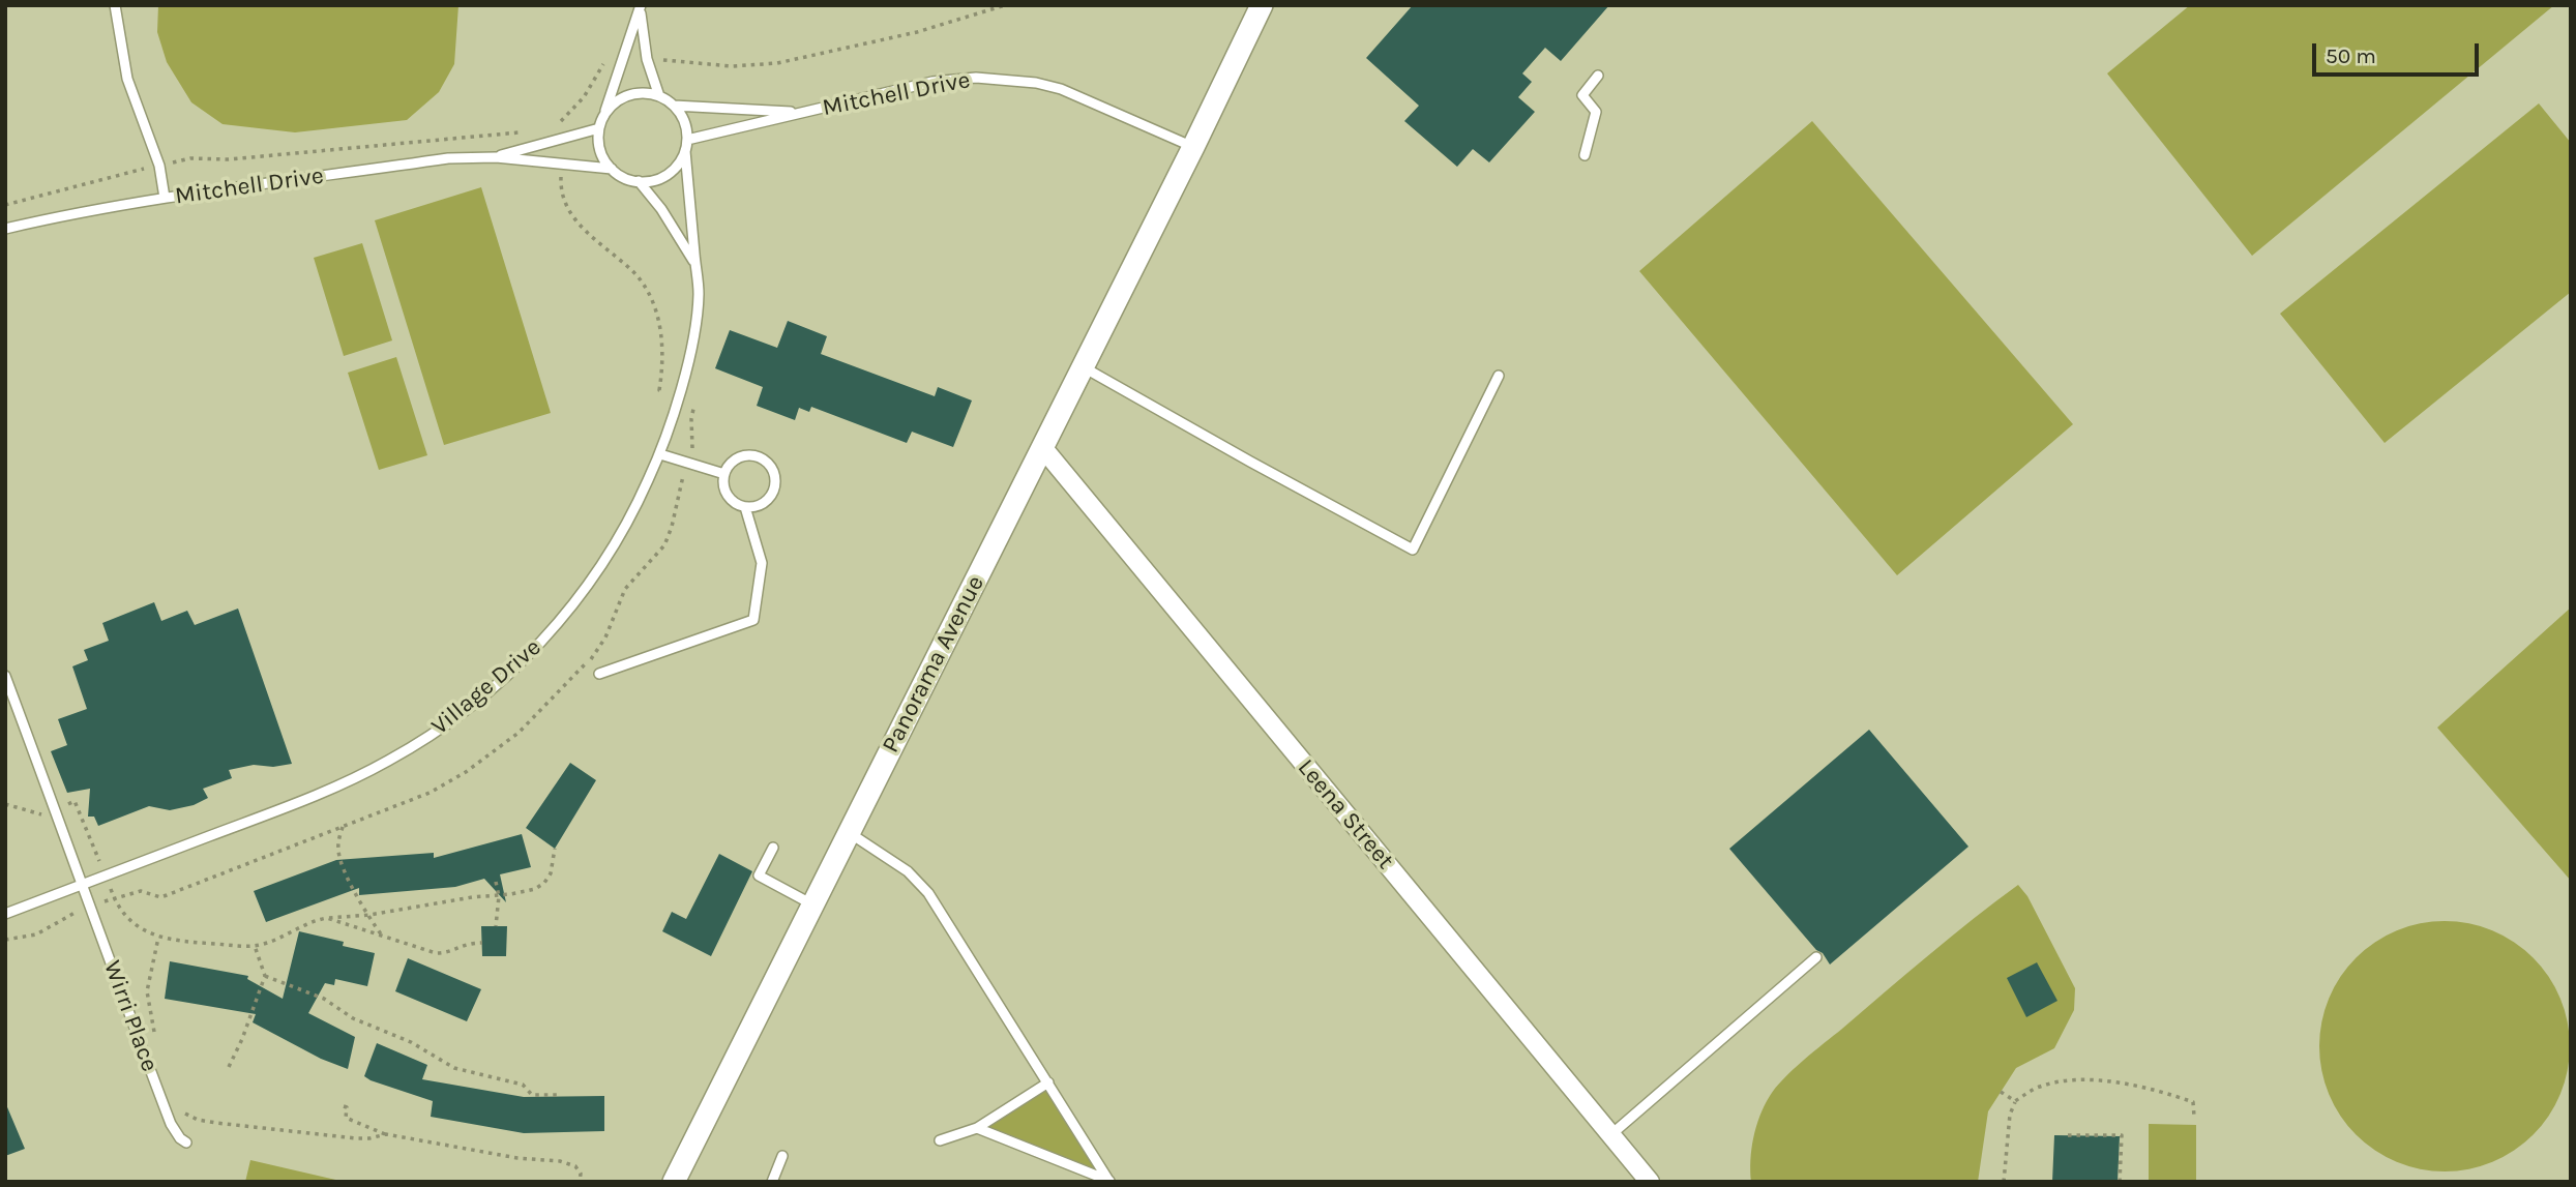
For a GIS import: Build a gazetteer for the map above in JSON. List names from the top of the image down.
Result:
{
  "streets": {
    "street": ["Panorama Avenue", "Leena Street"],
    "lane": ["Mitchell Drive", "Village Drive", "Wirri Place"]
  },
  "crossings": [
    ["Mitchell Drive", "Panorama Avenue"],
    ["Mitchell Drive", "Village Drive"],
    ["Panorama Avenue", "Leena Street"],
    ["Village Drive", "Wirri Place"]
  ],
  "scale_bar": "50 m"
}
